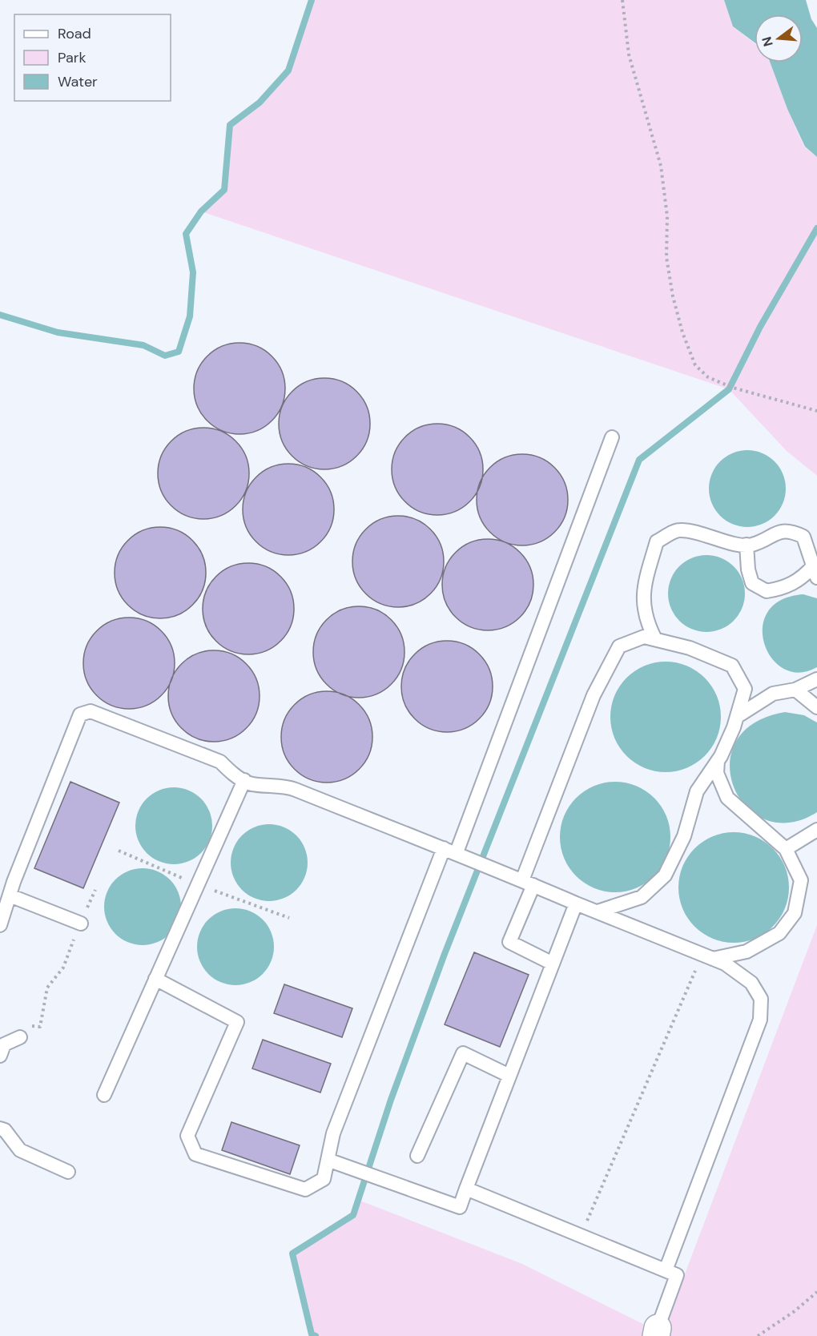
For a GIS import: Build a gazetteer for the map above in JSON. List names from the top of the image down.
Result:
{
  "legend": ["Road", "Park", "Water"],
  "north": "left"
}
